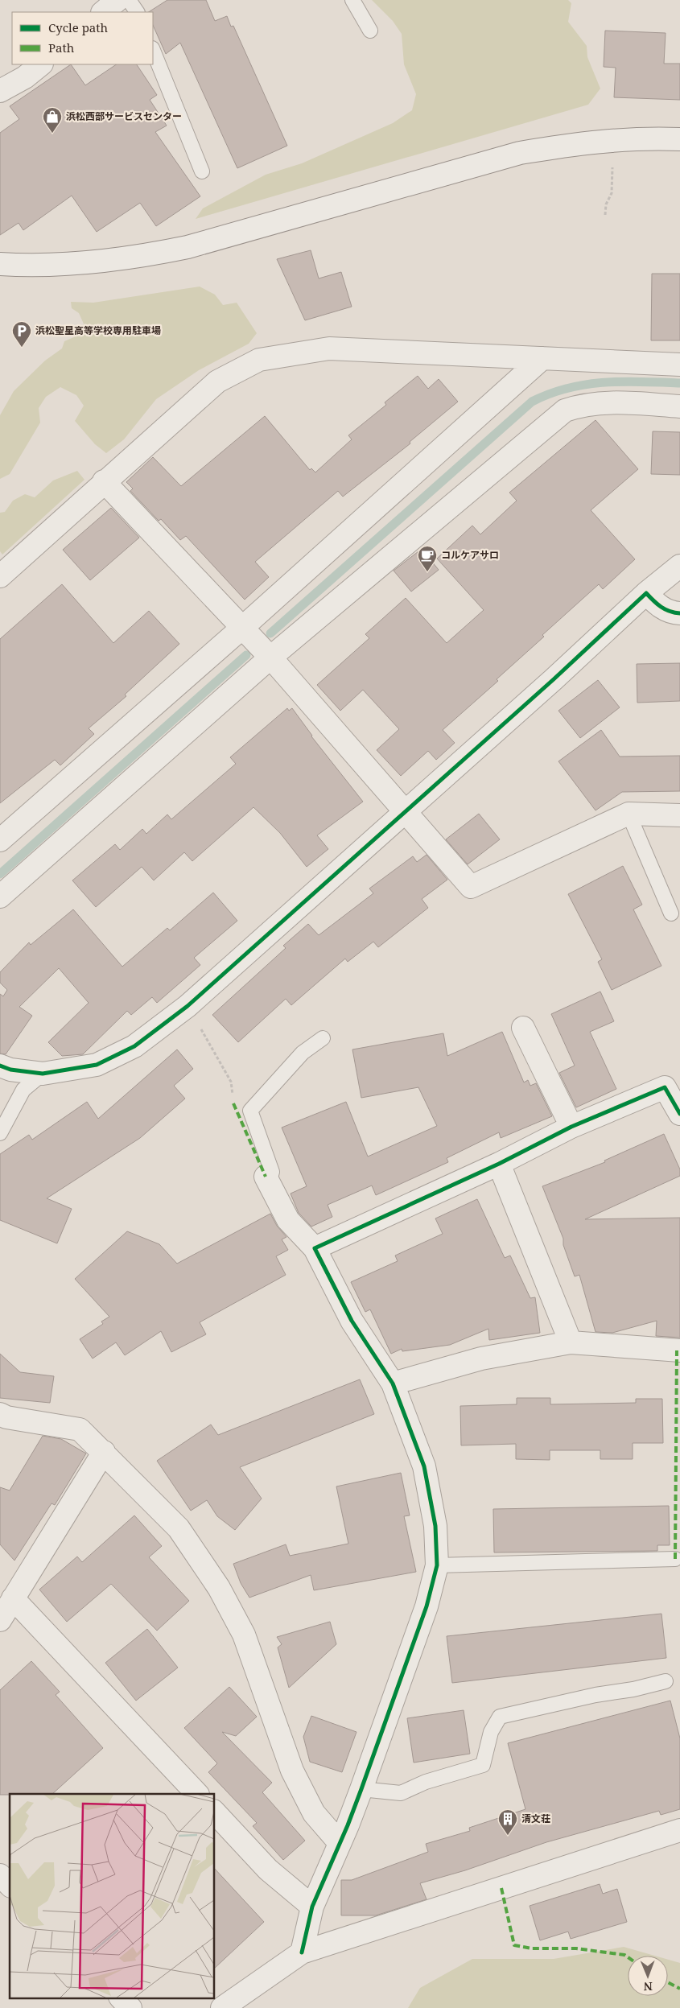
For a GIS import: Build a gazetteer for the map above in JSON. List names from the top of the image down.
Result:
{
  "places": {
    "shop": ["浜松西部サービスセンター"],
    "parking": ["浜松聖星高等学校専用駐車場"],
    "cafe": ["コルケアサロ"],
    "building": ["清文荘"]
  },
  "legend": ["Cycle path", "Path"],
  "north": "bottom"
}
